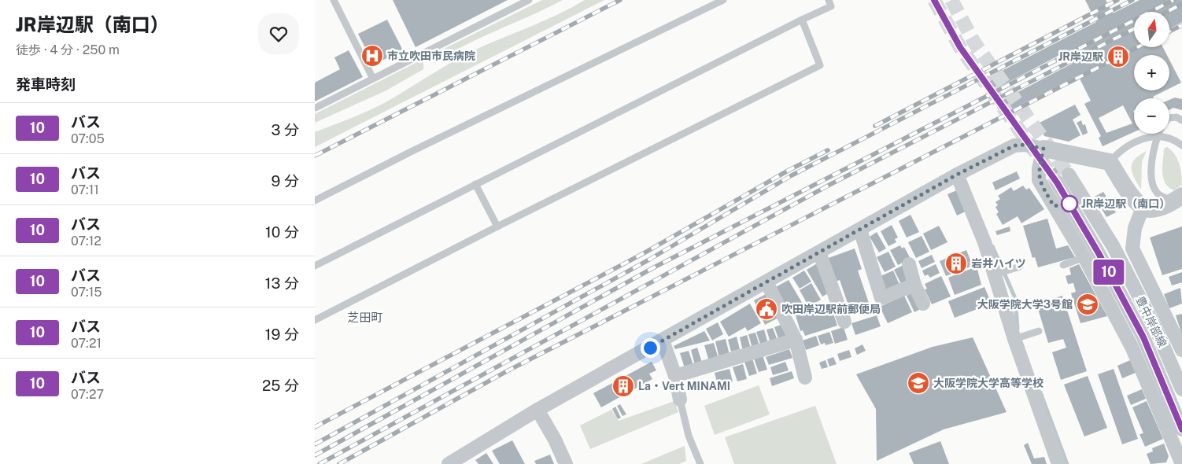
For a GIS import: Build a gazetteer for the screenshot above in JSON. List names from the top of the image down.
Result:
{
  "streets": {
    "street": ["豊中岸部線"]
  },
  "districts": ["芝田町"],
  "places": {
    "hospital": ["市立吹田市民病院"],
    "building": ["JR岸辺駅", "岩井ハイツ", "La・Vert MINAMI"],
    "other": ["JR岸辺駅（南口）"],
    "school or university": ["大阪学院大学3号館", "大阪学院大学高等学校"],
    "public building": ["吹田岸辺駅前郵便局"]
  },
  "lines": ["bus line 10"],
  "north": "top",
  "page": {
    "heading": [
      ["JR岸辺駅（南口）", "徒歩 · 4 分 · 250 m"],
      "発車時刻"
    ],
    "on_map": "10",
    "map_buttons": ["+", "−"],
    "list": [
      {
        "mark": "10",
        "name": "バス",
        "note": "07:05",
        "value": "3 分"
      },
      {
        "mark": "10",
        "name": "バス",
        "note": "07:11",
        "value": "9 分"
      },
      {
        "mark": "10",
        "name": "バス",
        "note": "07:12",
        "value": "10 分"
      },
      {
        "mark": "10",
        "name": "バス",
        "note": "07:15",
        "value": "13 分"
      },
      {
        "mark": "10",
        "name": "バス",
        "note": "07:21",
        "value": "19 分"
      },
      {
        "mark": "10",
        "name": "バス",
        "note": "07:27",
        "value": "25 分"
      }
    ]
  }
}
